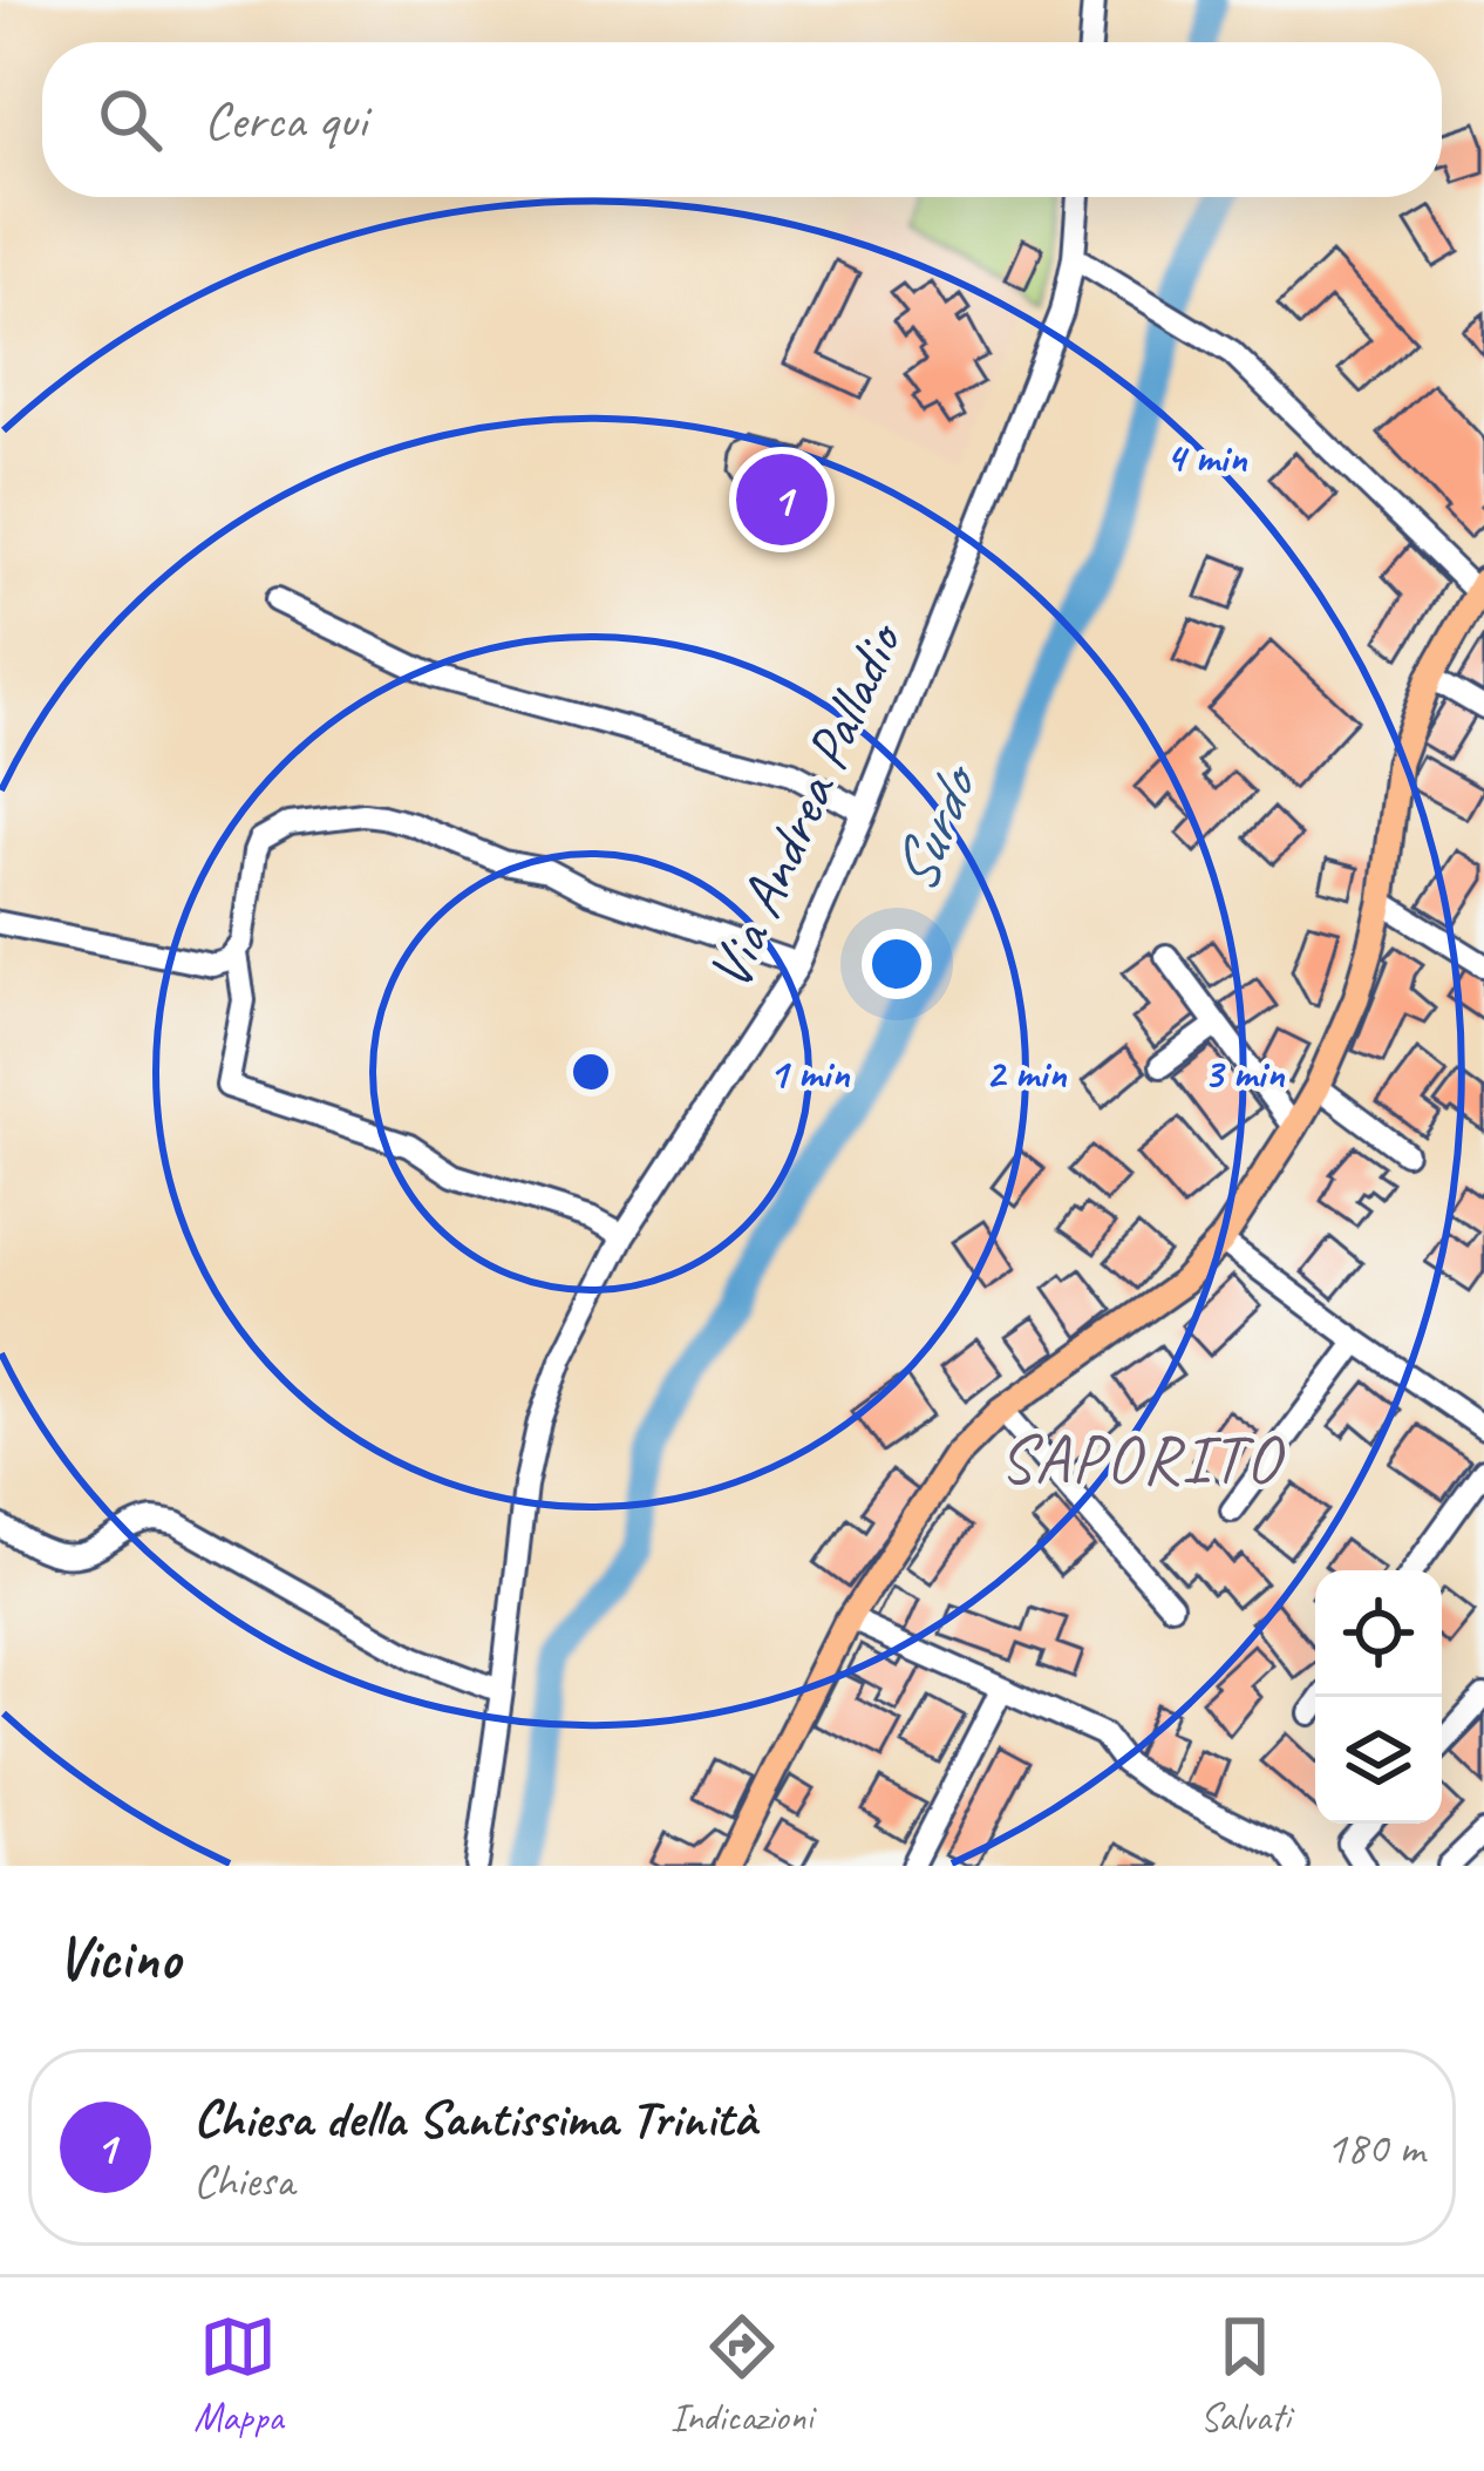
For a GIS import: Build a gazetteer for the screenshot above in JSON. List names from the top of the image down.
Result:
{
  "streets": {
    "street": ["Via Andrea Palladio"]
  },
  "districts": ["SAPORITO"],
  "water": ["Surdo"],
  "page": {
    "search": "Cerca qui",
    "pins": "1",
    "heading": "Vicino",
    "list": [
      {
        "mark": "1",
        "name": "Chiesa della Santissima Trinità",
        "note": "Chiesa",
        "value": "180 m"
      }
    ],
    "nav": ["Mappa", "Indicazioni", "Salvati"]
  },
  "rings": [
    "4 min",
    "1 min",
    "2 min",
    "3 min"
  ]
}
